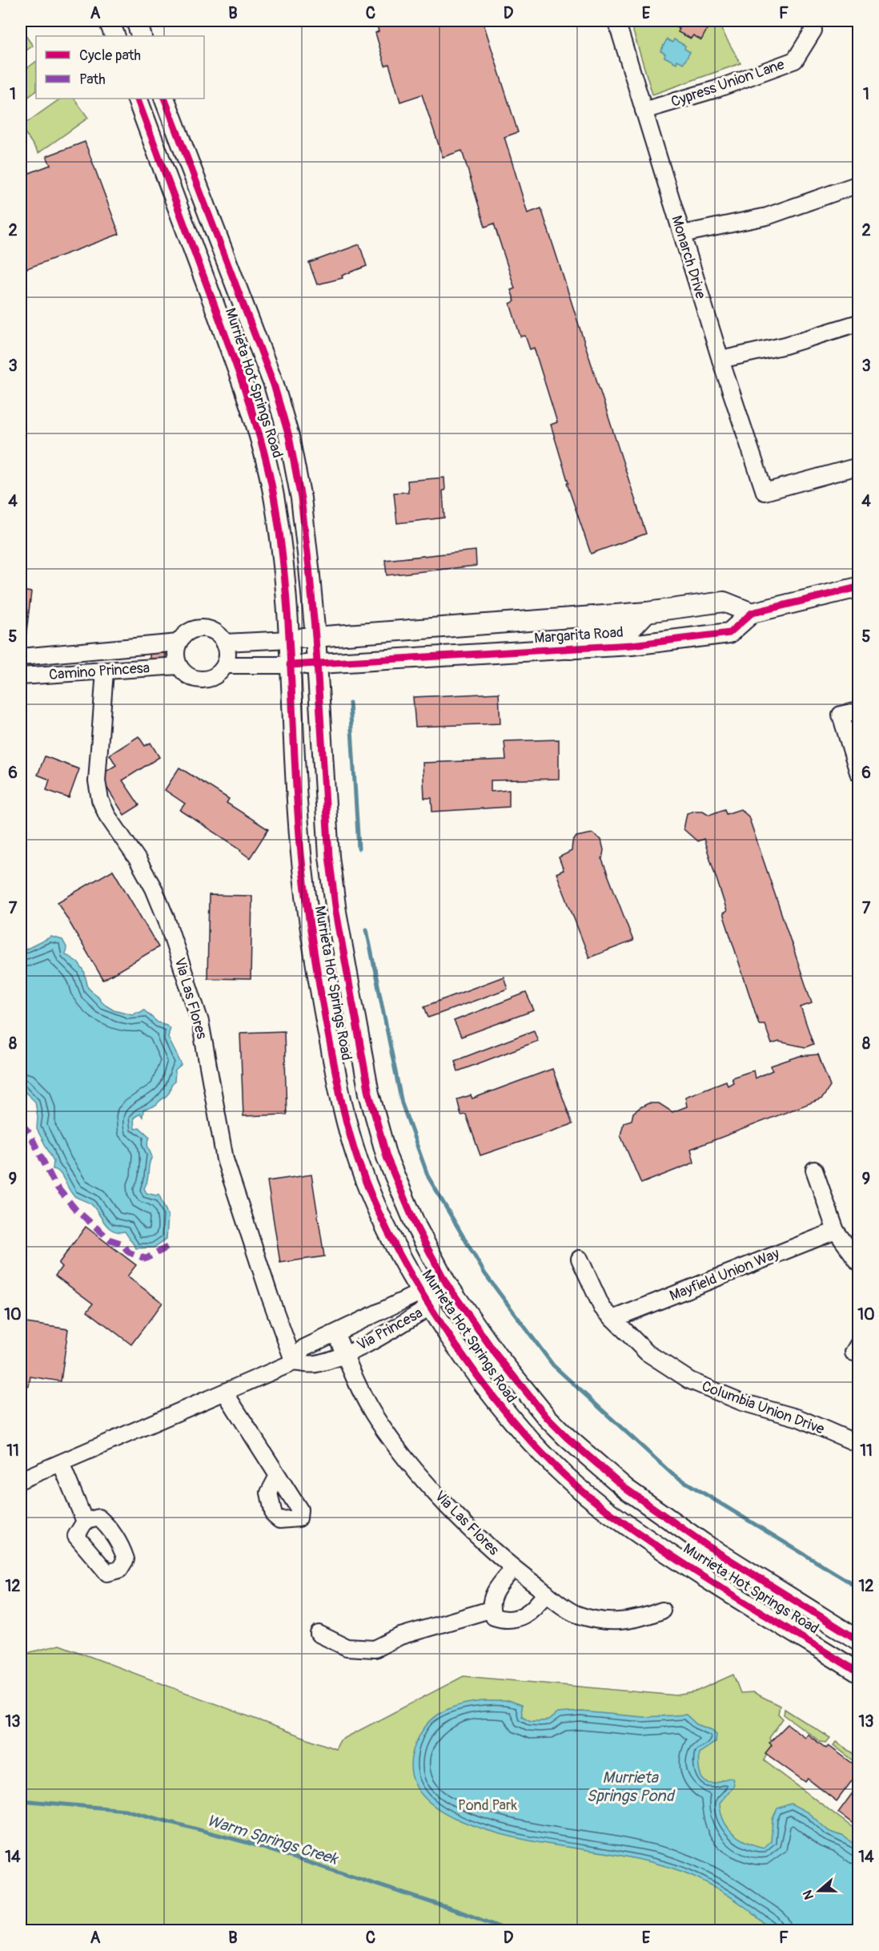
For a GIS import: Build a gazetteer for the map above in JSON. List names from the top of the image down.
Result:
{
  "streets": {
    "main road": ["Murrieta Hot Springs Road", "Margarita Road"],
    "street": [
      "Cypress Union Lane",
      "Monarch Drive",
      "Camino Princesa",
      "Via Las Flores",
      "Mayfield Union Way",
      "Via Princesa",
      "Columbia Union Drive"
    ]
  },
  "crossings": [
    ["Cypress Union Lane", "Monarch Drive"],
    ["Murrieta Hot Springs Road", "Margarita Road"],
    ["Murrieta Hot Springs Road", "Via Princesa"],
    ["Camino Princesa", "Via Las Flores"],
    ["Via Las Flores", "Via Princesa"],
    ["Mayfield Union Way", "Columbia Union Drive"]
  ],
  "water": ["Murrieta Springs Pond", "Warm Springs Creek"],
  "parks": ["Pond Park"],
  "legend": ["Cycle path", "Path"],
  "north": "left",
  "grid": {
    "columns": [
      "A",
      "B",
      "C",
      "D",
      "E",
      "F"
    ],
    "rows": [
      "1",
      "2",
      "3",
      "4",
      "5",
      "6",
      "7",
      "8",
      "9",
      "10",
      "11",
      "12",
      "13",
      "14"
    ]
  }
}
